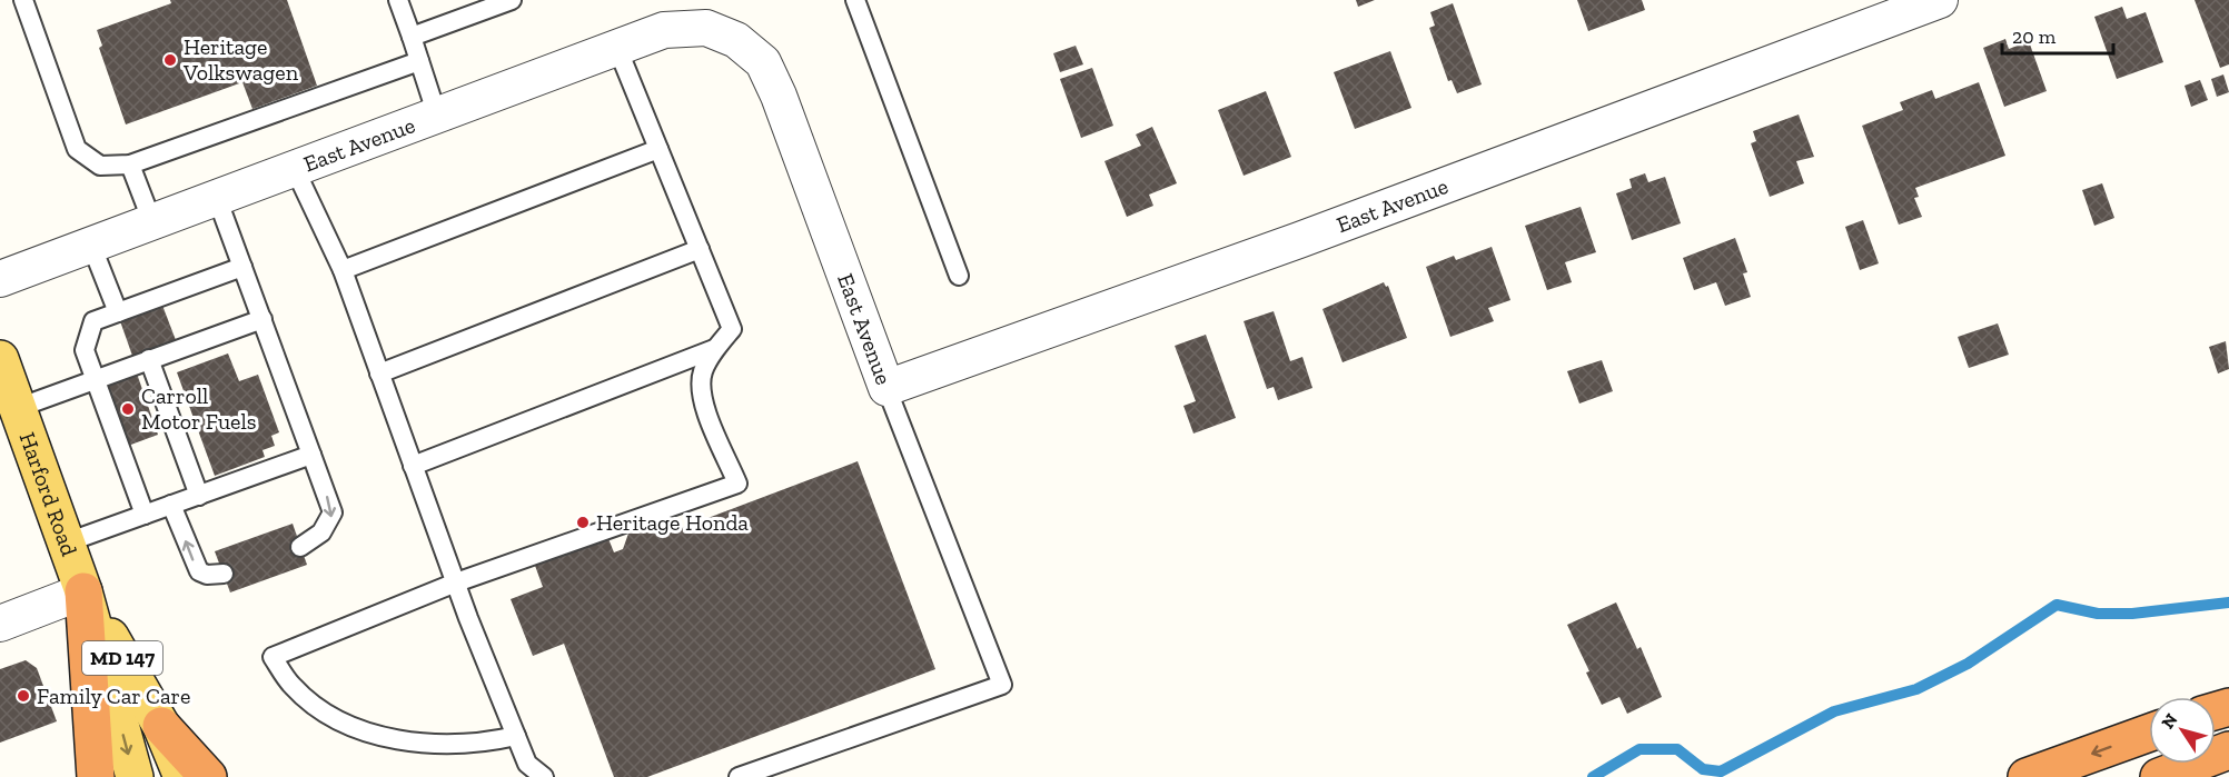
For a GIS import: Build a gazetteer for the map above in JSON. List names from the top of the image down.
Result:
{
  "streets": {
    "main road": ["Harford Road", "MD 147"],
    "street": ["East Avenue"]
  },
  "places": [
    "Heritage Volkswagen",
    "Carroll Motor Fuels",
    "Heritage Honda",
    "Family Car Care"
  ],
  "scale_bar": "20 m",
  "north": "top left"
}
